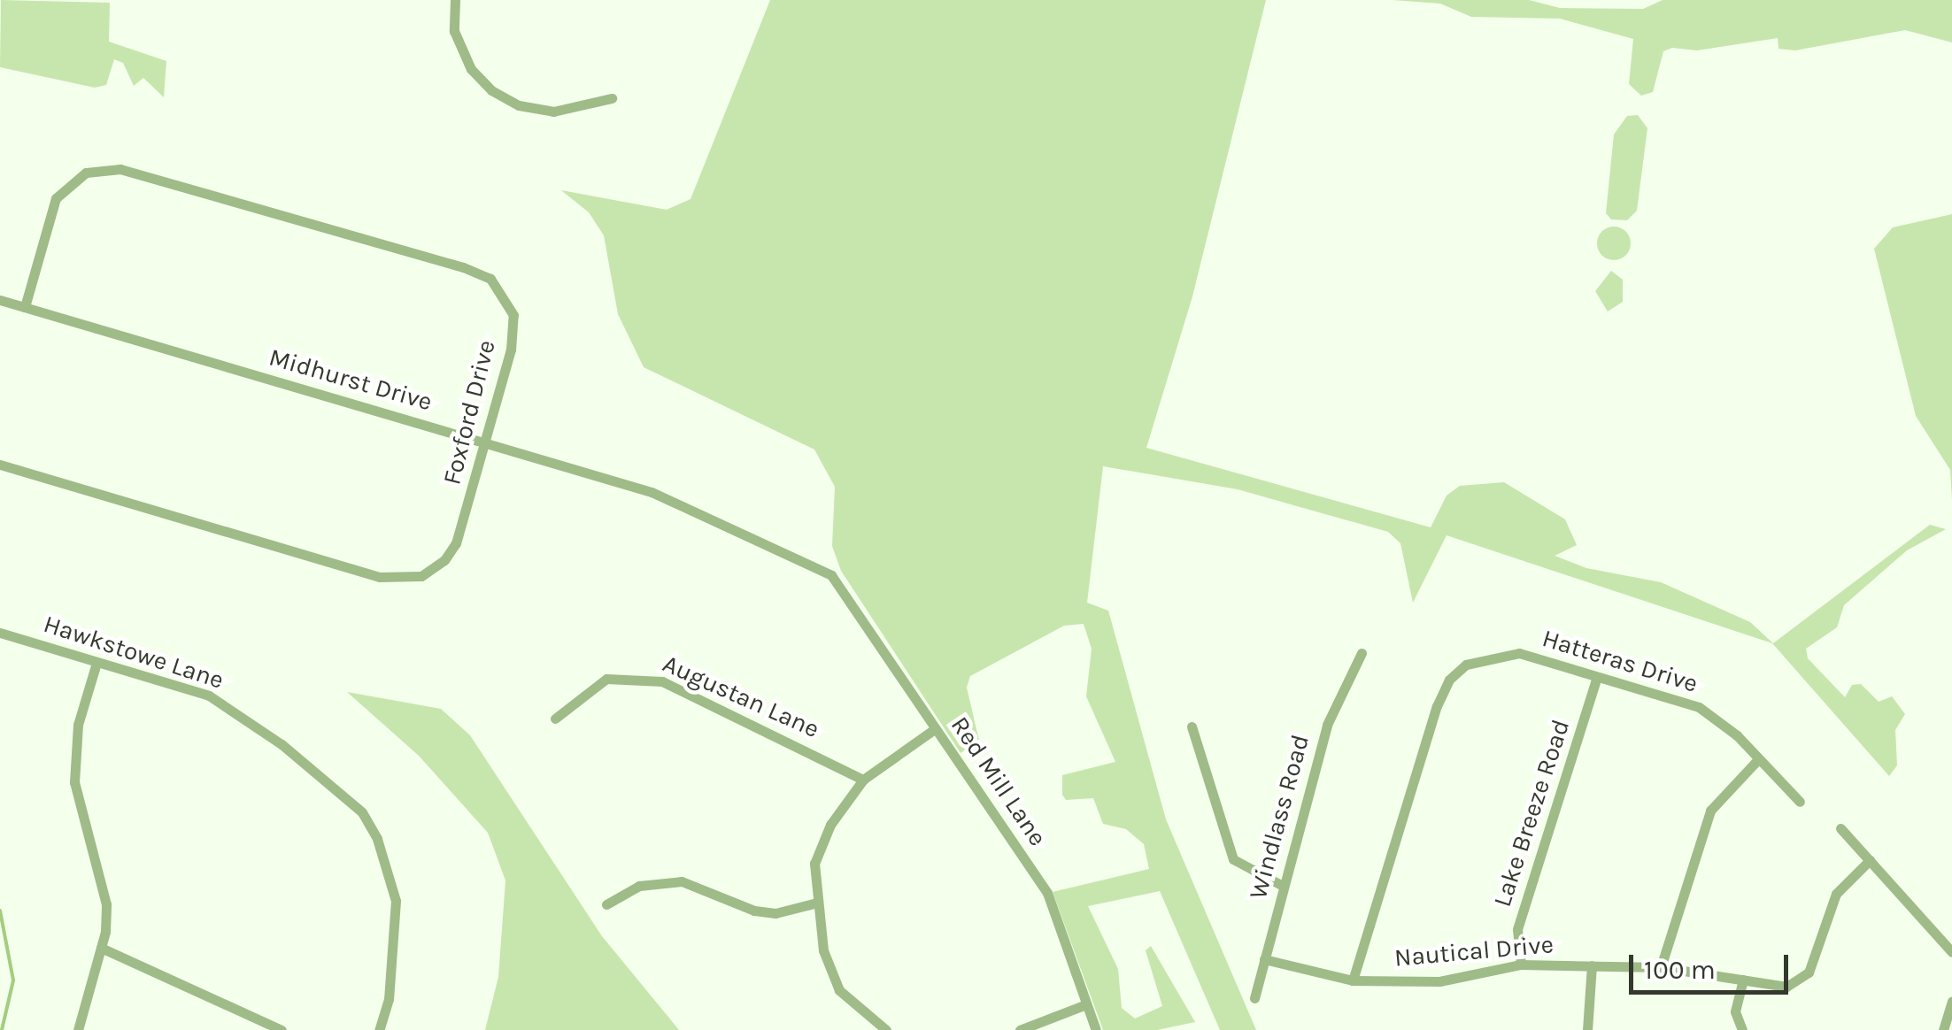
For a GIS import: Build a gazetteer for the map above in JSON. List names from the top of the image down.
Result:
{
  "streets": {
    "street": [
      "Midhurst Drive",
      "Foxford Drive",
      "Hawkstowe Lane",
      "Hatteras Drive",
      "Augustan Lane",
      "Red Mill Lane",
      "Lake Breeze Road",
      "Windlass Road",
      "Nautical Drive"
    ]
  },
  "crossings": [
    ["Midhurst Drive", "Foxford Drive"],
    ["Midhurst Drive", "Red Mill Lane"],
    ["Hatteras Drive", "Lake Breeze Road"],
    ["Hatteras Drive", "Nautical Drive"],
    ["Lake Breeze Road", "Nautical Drive"],
    ["Windlass Road", "Nautical Drive"]
  ],
  "scale_bar": "100 m"
}
